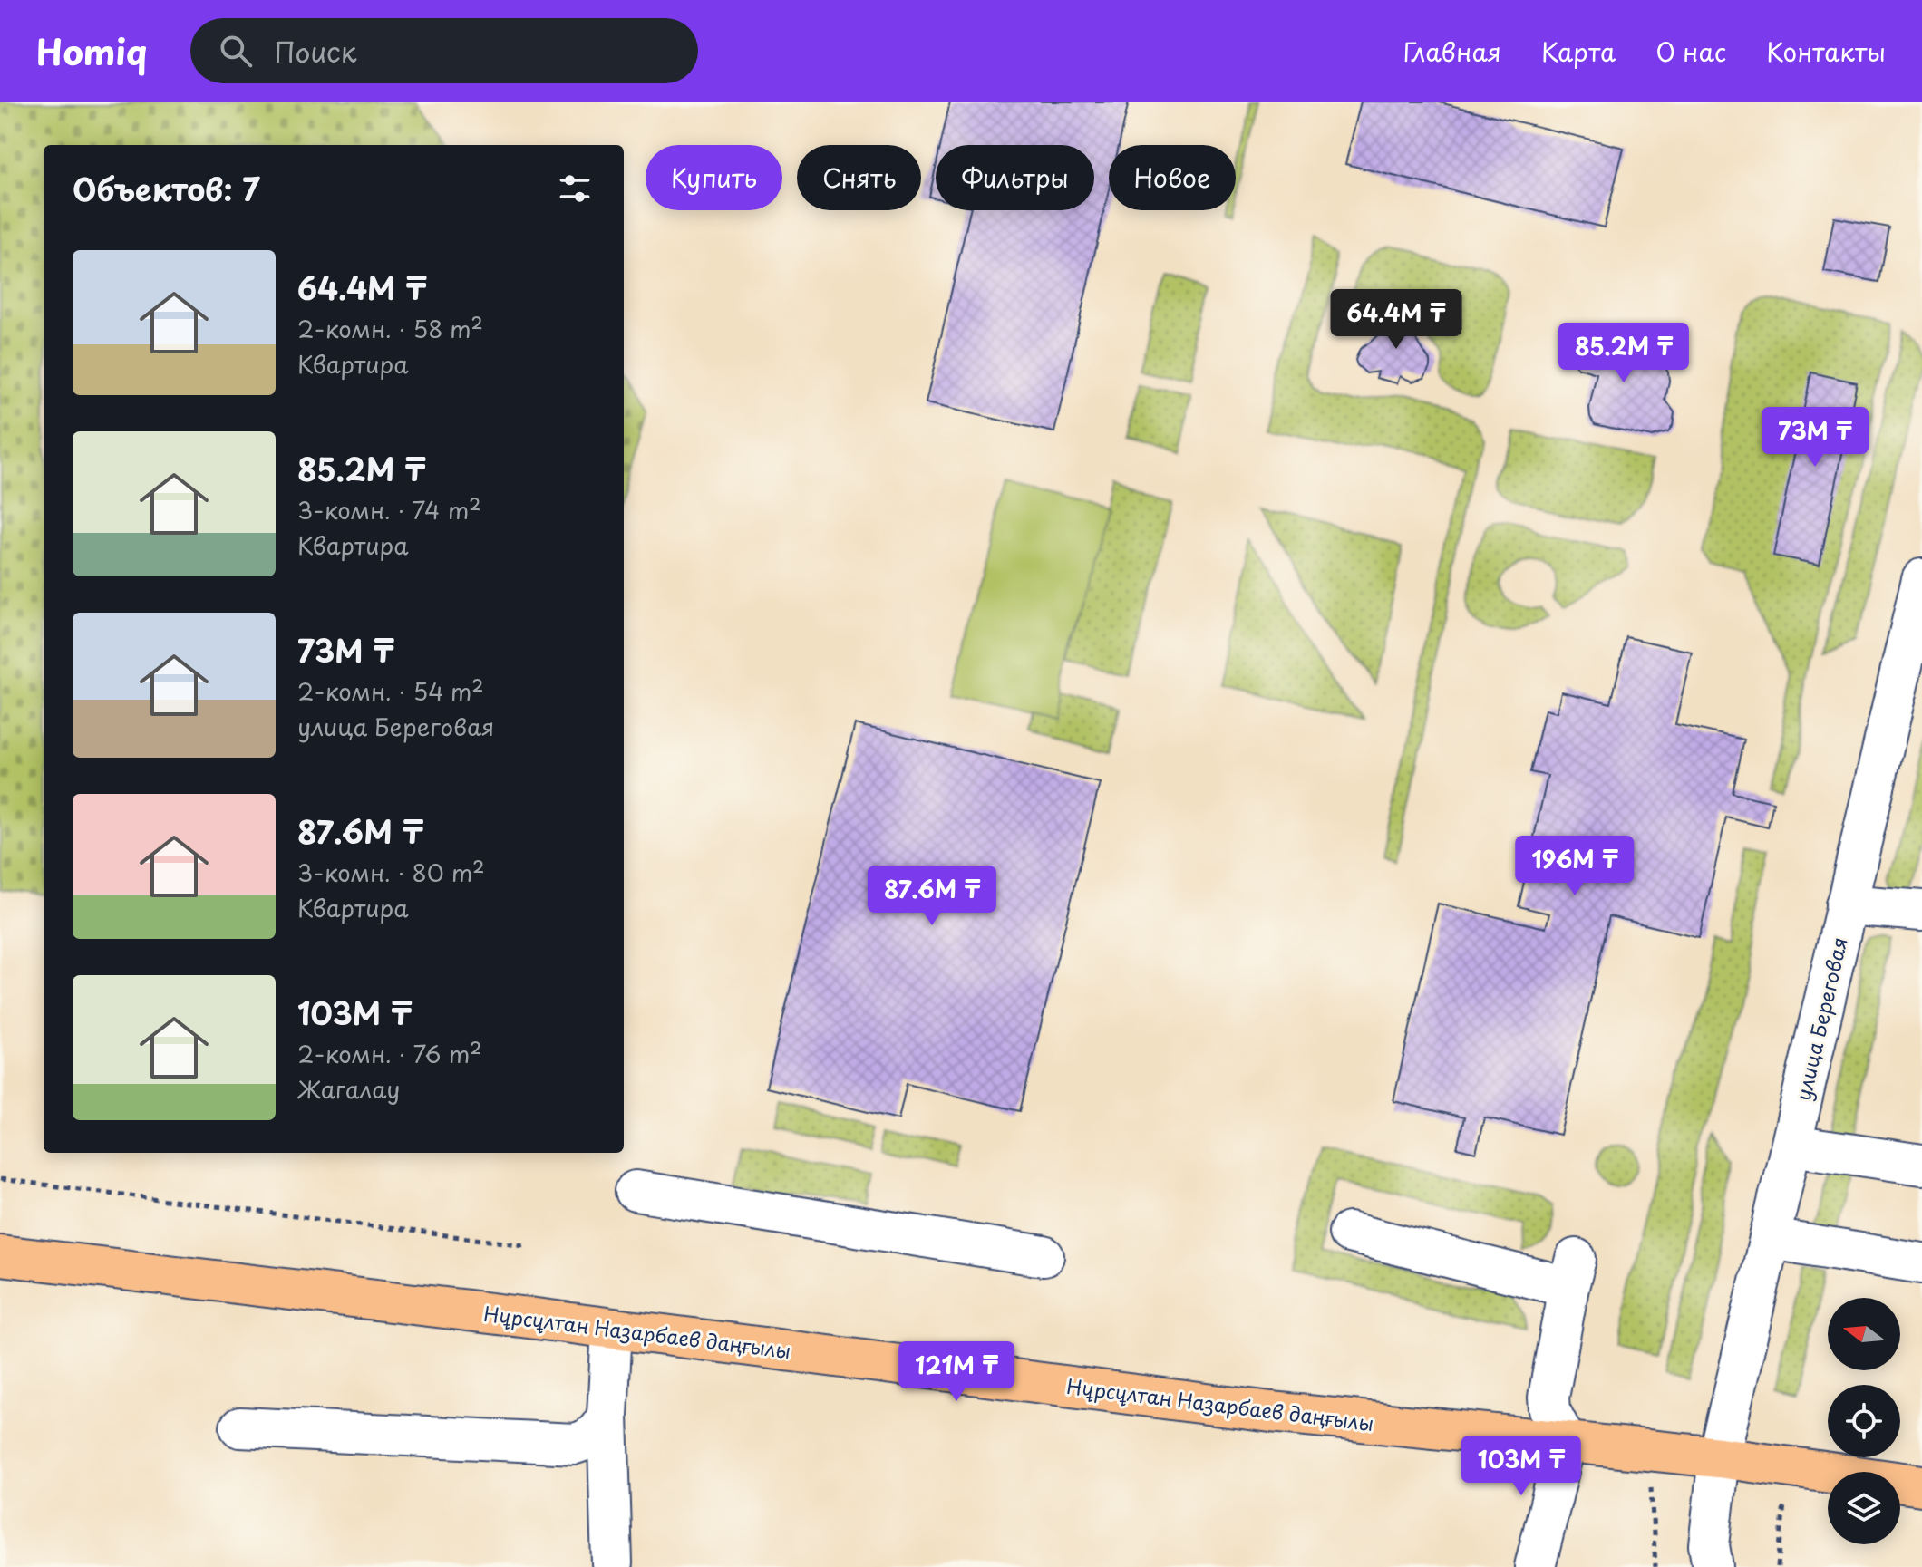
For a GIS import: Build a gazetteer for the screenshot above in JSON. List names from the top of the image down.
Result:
{
  "streets": {
    "main road": ["Нұрсұлтан Назарбаев даңғылы"],
    "street": ["улица Береговая"]
  },
  "crossings": [
    ["улица Береговая", "Нұрсұлтан Назарбаев даңғылы"]
  ],
  "north": "left",
  "page": {
    "header": "Homiq",
    "search": "Поиск",
    "nav": [
      "Главная",
      "Карта",
      "О нас",
      "Контакты"
    ],
    "chip": [
      "Купить",
      "Снять",
      "Фильтры",
      "Новое"
    ],
    "heading": "Объектов: 7",
    "list": [
      {
        "name": "64.4M ₸",
        "note": "2-комн. · 58 m² · Квартира"
      },
      {
        "name": "85.2M ₸",
        "note": "3-комн. · 74 m² · Квартира"
      },
      {
        "name": "73M ₸",
        "note": "2-комн. · 54 m² · улица Береговая"
      },
      {
        "name": "87.6M ₸",
        "note": "3-комн. · 80 m² · Квартира"
      },
      {
        "name": "103M ₸",
        "note": "2-комн. · 76 m² · Жагалау"
      }
    ],
    "price": [
      "64.4M ₸",
      "85.2M ₸",
      "73M ₸",
      "196M ₸",
      "87.6M ₸",
      "121M ₸",
      "103M ₸"
    ]
  }
}
